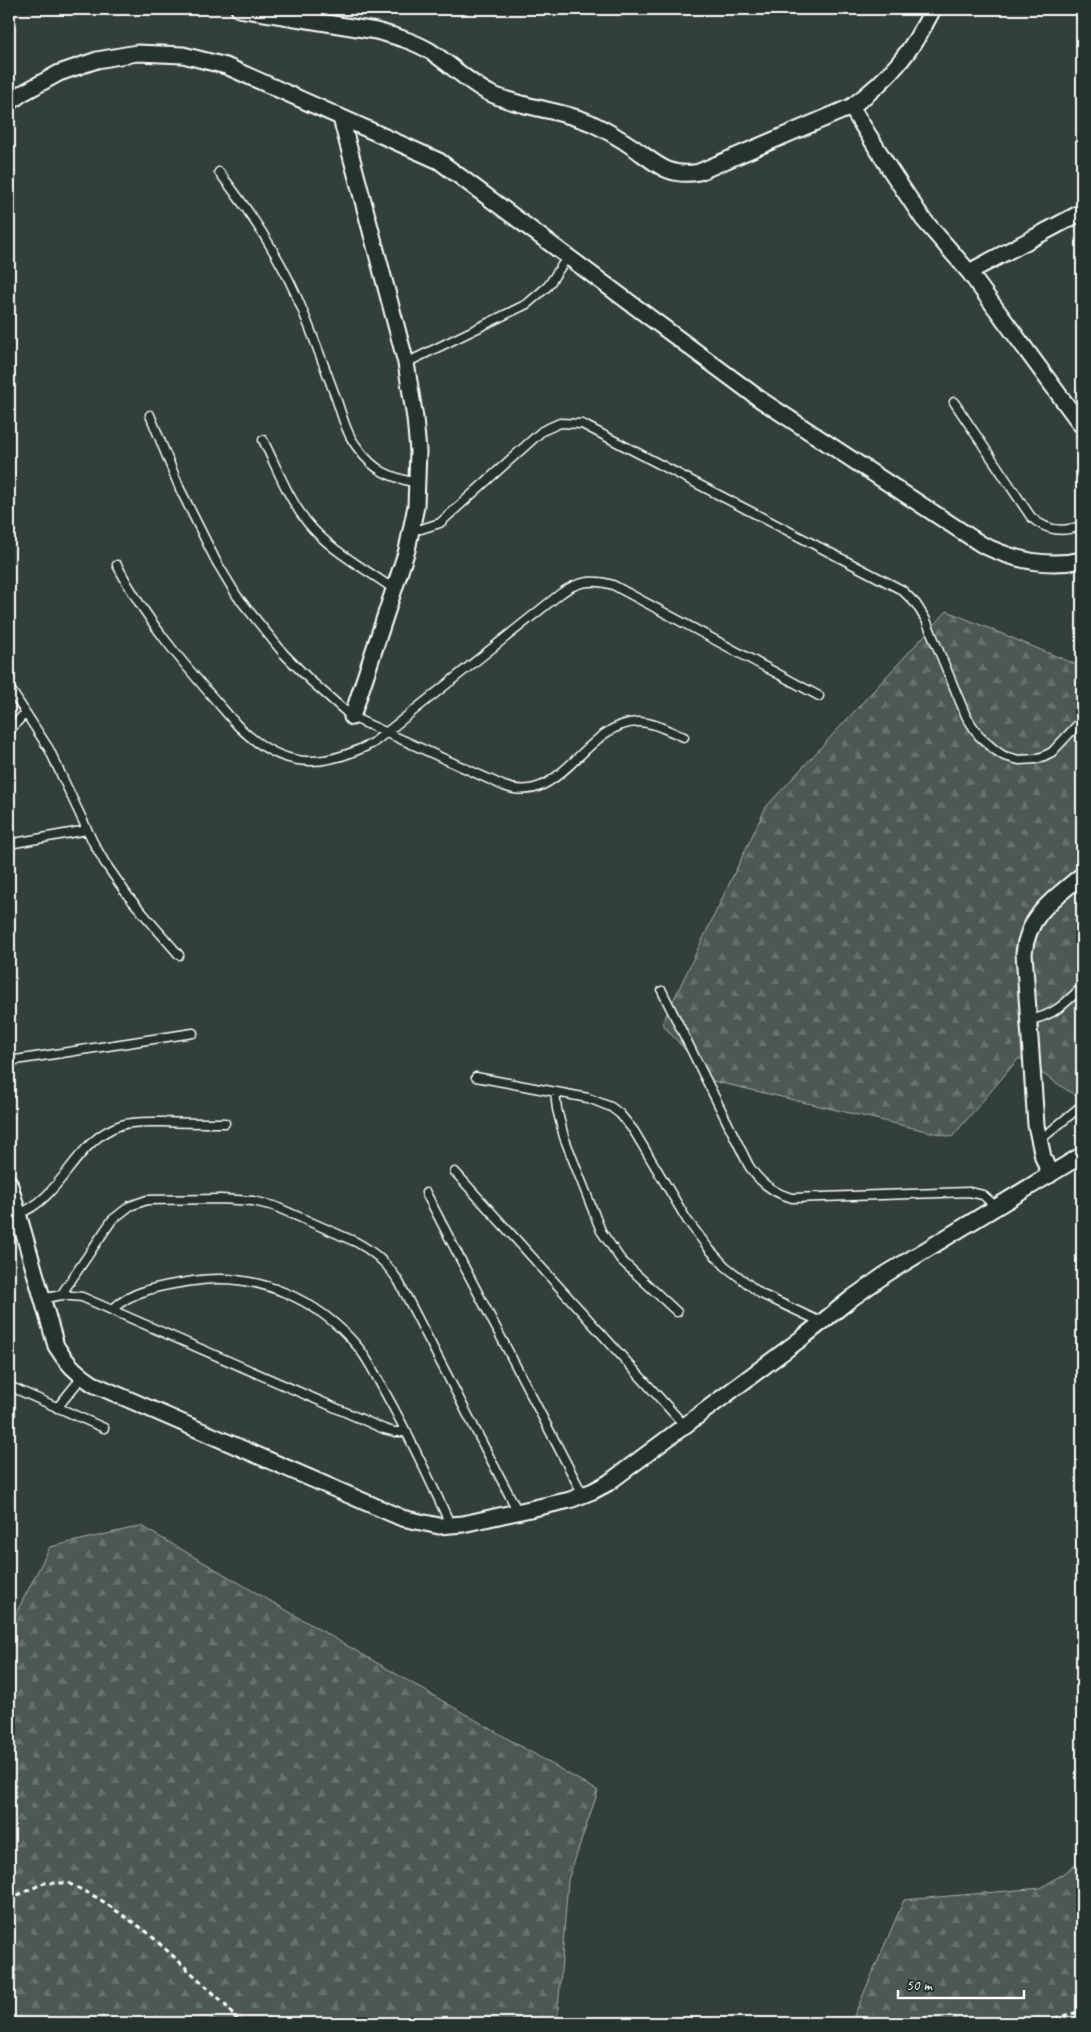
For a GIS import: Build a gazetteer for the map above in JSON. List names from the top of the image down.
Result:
{
  "scale_bar": "50 m"
}
